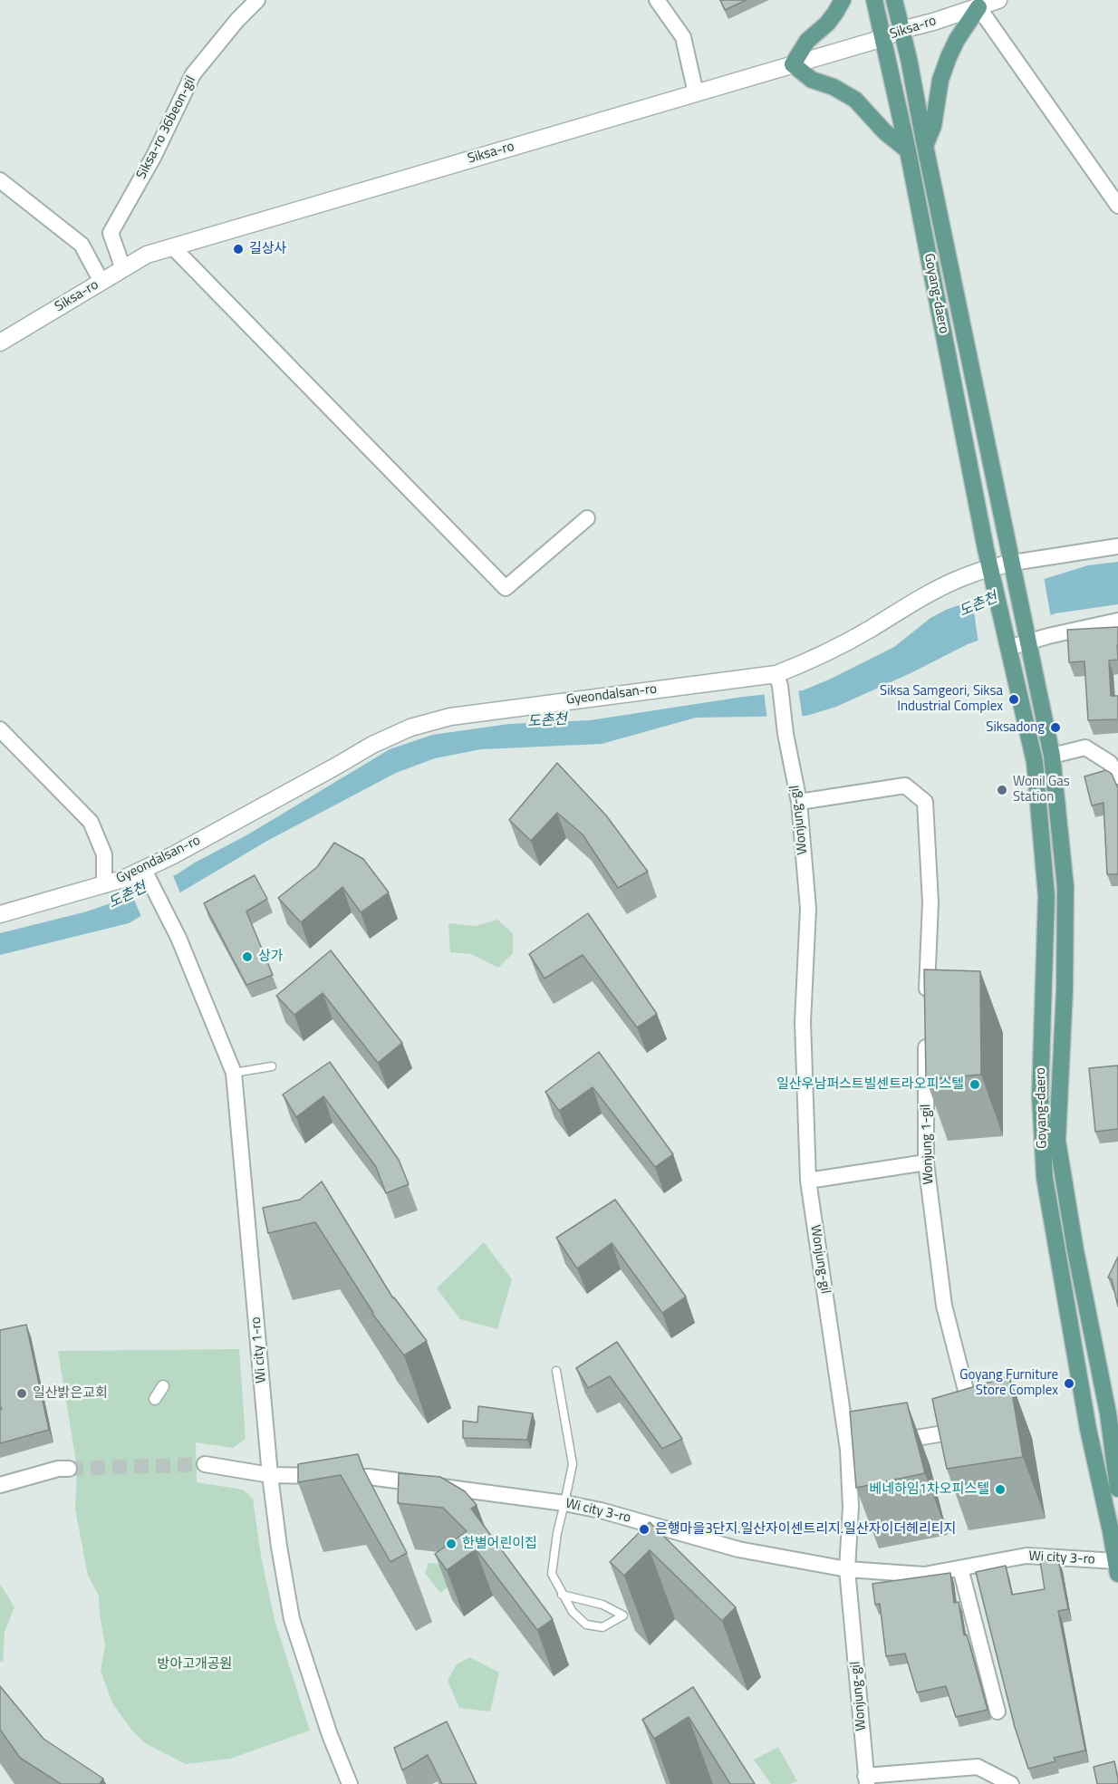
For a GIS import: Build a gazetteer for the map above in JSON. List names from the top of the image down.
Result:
{
  "streets": {
    "main road": ["Goyang-daero"],
    "street": [
      "Siksa-ro",
      "Siksa-ro 36beon-gil",
      "Gyeondalsan-ro",
      "Wonjung-gil",
      "Wonjung 1-gil",
      "Wi city 1-ro",
      "Wi city 3-ro"
    ]
  },
  "crossings": [
    ["Siksa-ro", "Siksa-ro 36beon-gil"],
    ["Siksa-ro", "Goyang-daero"],
    ["Goyang-daero", "Gyeondalsan-ro"],
    ["Goyang-daero", "Wi city 3-ro"],
    ["Gyeondalsan-ro", "Wonjung-gil"],
    ["Gyeondalsan-ro", "Wi city 1-ro"],
    ["Wonjung-gil", "Wi city 3-ro"],
    ["Wi city 1-ro", "Wi city 3-ro"]
  ],
  "water": ["도촌천"],
  "parks": ["방아고개공원"],
  "places": [
    "길상사",
    "Siksa Samgeori, Siksa Industrial Complex",
    "Siksadong",
    "Wonil Gas Station",
    "상가",
    "일산우남퍼스트빌센트라오피스텔",
    "Goyang Furniture Store Complex",
    "일산밝은교회",
    "베네하임1차오피스텔",
    "은행마을3단지.일산자이센트리지.일산자이더헤리티지",
    "한별어린이집"
  ]
}
